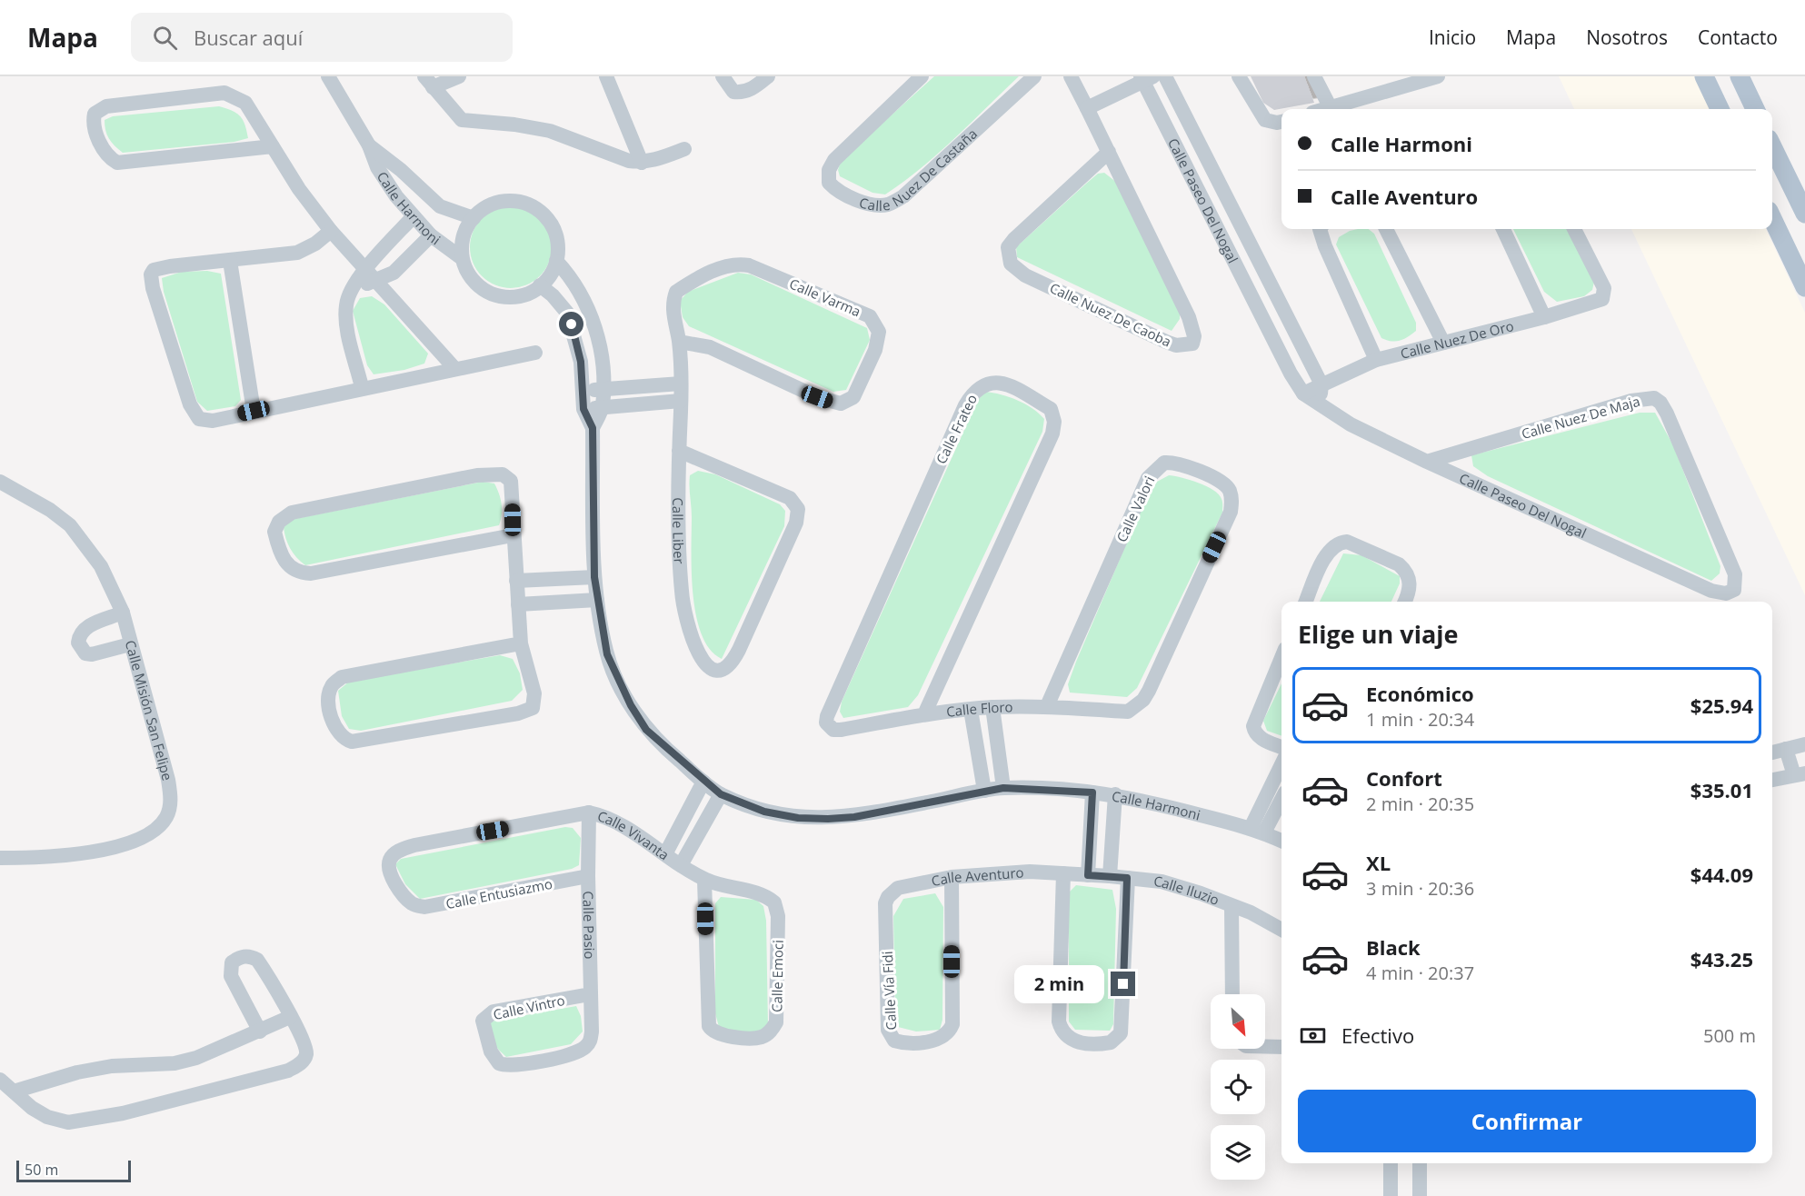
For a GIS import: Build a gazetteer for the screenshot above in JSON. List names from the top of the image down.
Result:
{
  "streets": {
    "street": [
      "Calle Nuez De Castaña",
      "Calle Paseo Del Nogal",
      "Calle Harmoni",
      "Calle Varma",
      "Calle Nuez De Caoba",
      "Calle Nuez De Oro",
      "Calle Nuez De Maja",
      "Calle Frateo",
      "Calle Valori",
      "Calle Liber",
      "Calle Floro",
      "Calle Misión San Felipe",
      "Calle Vivanta",
      "Calle Aventuro",
      "Calle Iluzio",
      "Calle Entusiazmo",
      "Calle Pasio",
      "Calle Emoci",
      "Calle Vía Fidi",
      "Calle Vintro"
    ]
  },
  "crossings": [
    ["Calle Paseo Del Nogal", "Calle Nuez De Oro"],
    ["Calle Paseo Del Nogal", "Calle Nuez De Maja"],
    ["Calle Varma", "Calle Liber"],
    ["Calle Frateo", "Calle Floro"],
    ["Calle Valori", "Calle Floro"],
    ["Calle Vivanta", "Calle Entusiazmo"],
    ["Calle Vivanta", "Calle Pasio"],
    ["Calle Vivanta", "Calle Emoci"],
    ["Calle Aventuro", "Calle Iluzio"],
    ["Calle Aventuro", "Calle Vía Fidi"],
    ["Calle Entusiazmo", "Calle Pasio"],
    ["Calle Pasio", "Calle Vintro"]
  ],
  "scale_bar": "50 m",
  "north": "bottom right",
  "page": {
    "header": "Mapa",
    "search": "Buscar aquí",
    "nav": [
      "Inicio",
      "Mapa",
      "Nosotros",
      "Contacto"
    ],
    "banner": ["Calle Harmoni", "Calle Aventuro"],
    "heading": "Elige un viaje",
    "list": [
      {
        "name": "Económico",
        "note": "1 min · 20:34",
        "value": "$25.94"
      },
      {
        "name": "Confort",
        "note": "2 min · 20:35",
        "value": "$35.01"
      },
      {
        "name": "XL",
        "note": "3 min · 20:36",
        "value": "$44.09"
      },
      {
        "name": "Black",
        "note": "4 min · 20:37",
        "value": "$43.25"
      }
    ],
    "bubble": "2 min",
    "pay": ["Efectivo", "500 m"],
    "buttons": "Confirmar",
    "scale": "50 m"
  }
}
